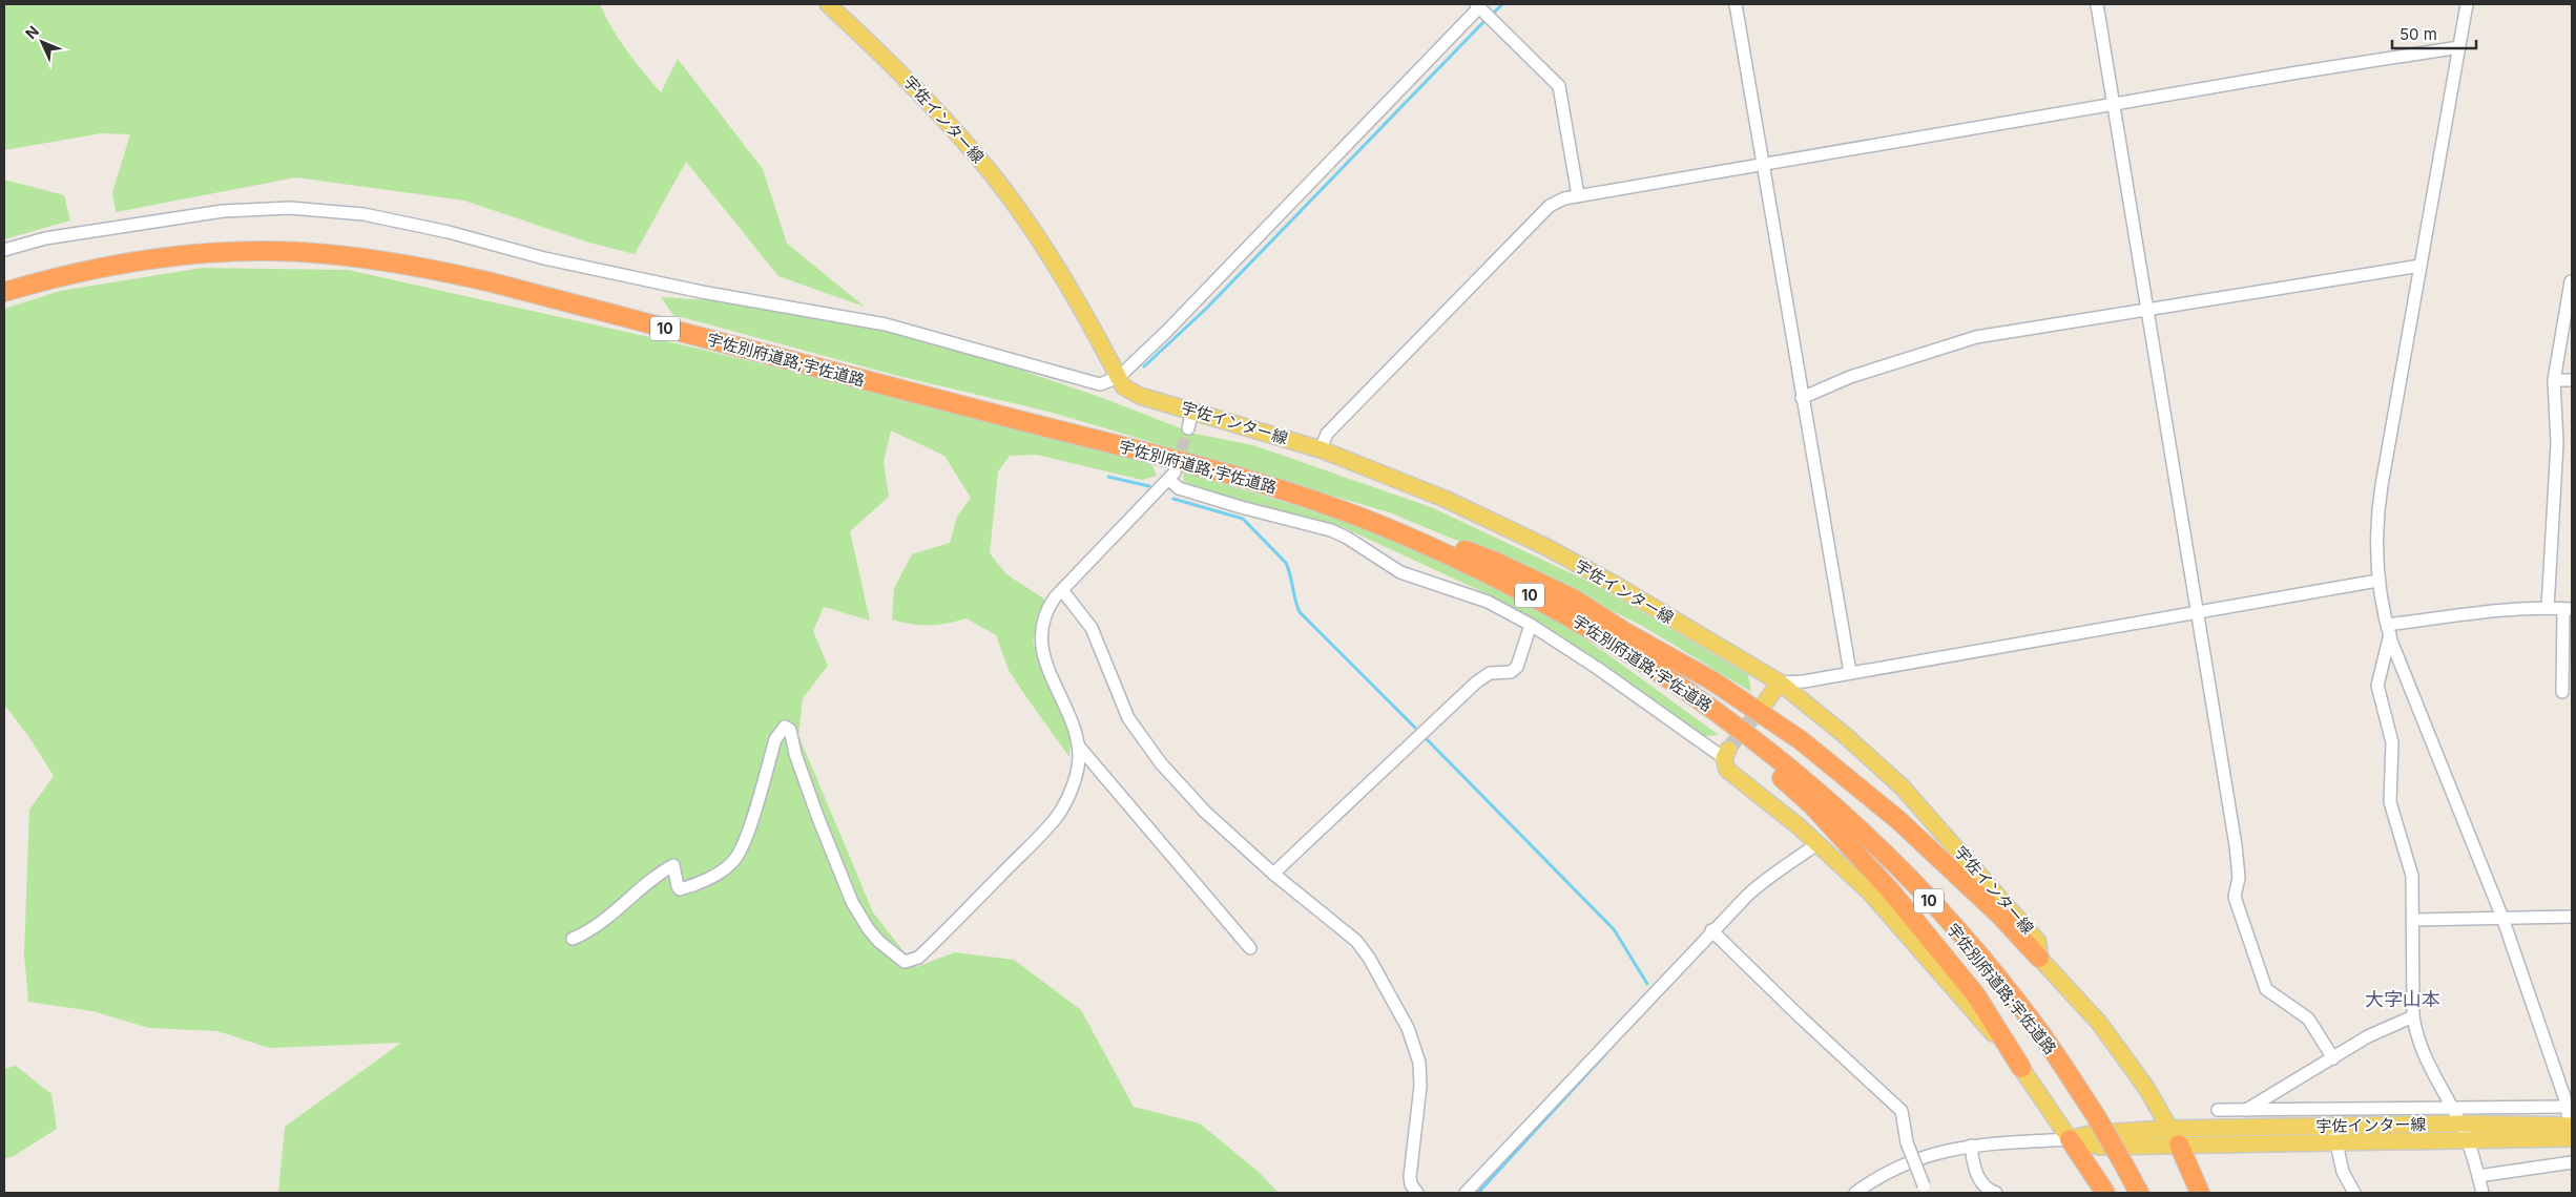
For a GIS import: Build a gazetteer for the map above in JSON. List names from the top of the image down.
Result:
{
  "streets": {
    "highway": ["10", "宇佐別府道路;宇佐道路"],
    "main road": ["宇佐インター線"]
  },
  "districts": ["大字山本"],
  "scale_bar": "50 m",
  "north": "top left"
}
